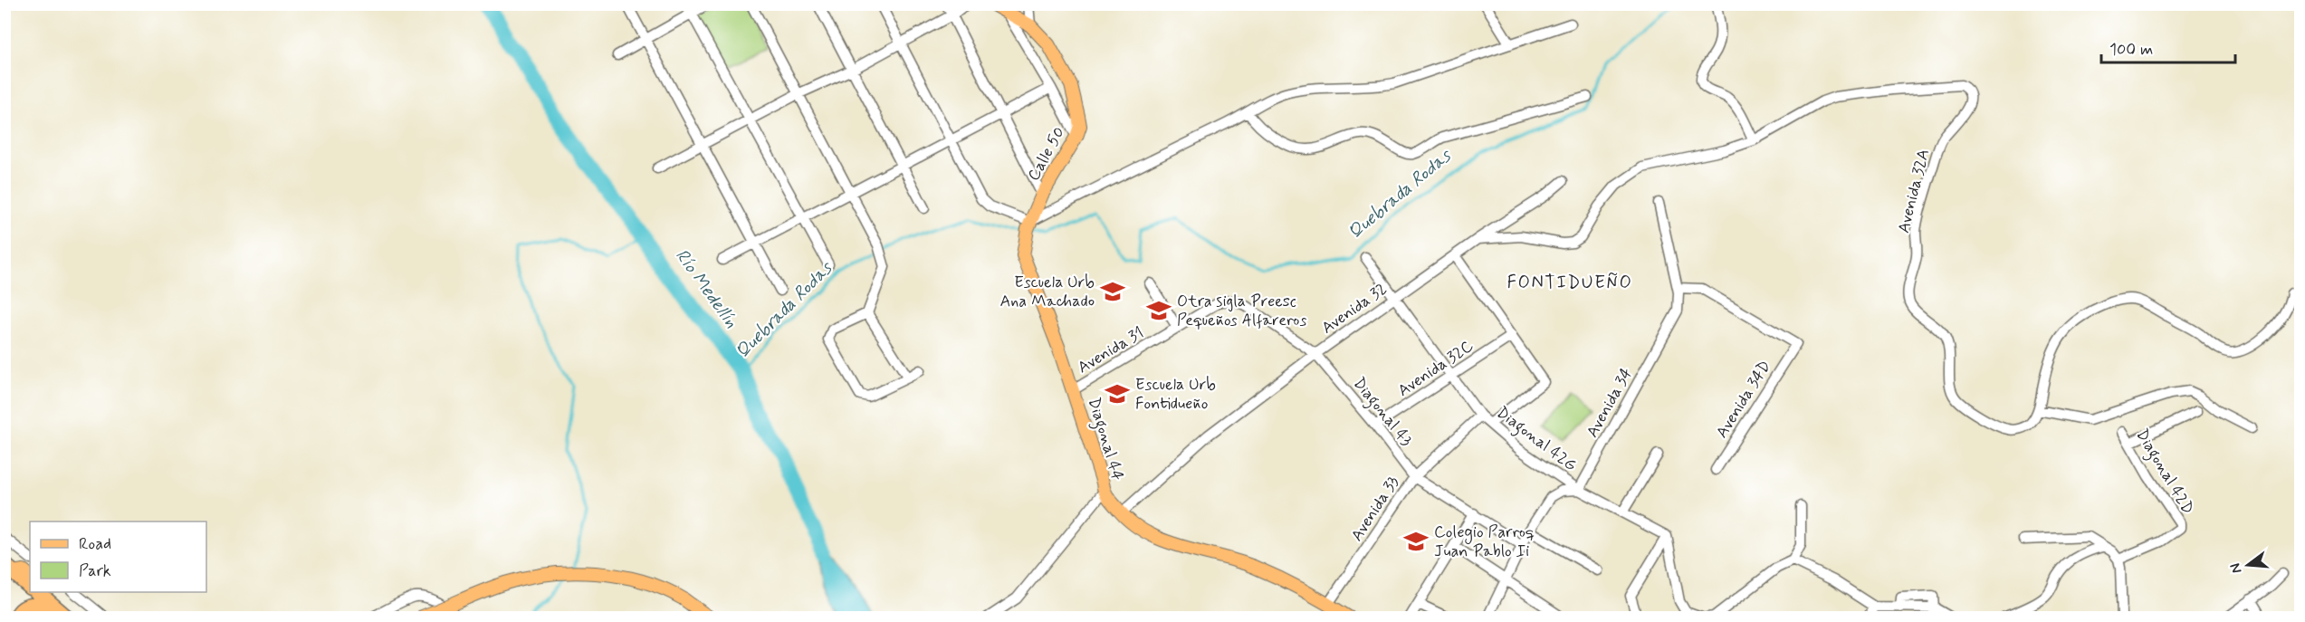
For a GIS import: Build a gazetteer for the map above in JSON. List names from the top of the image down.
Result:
{
  "streets": {
    "main road": ["Calle 50", "Diagonal 44"],
    "street": [
      "Avenida 32A",
      "Avenida 32",
      "Avenida 31",
      "Avenida 32C",
      "Avenida 34D",
      "Avenida 34",
      "Diagonal 43",
      "Diagonal 42G",
      "Diagonal 42D",
      "Avenida 33"
    ]
  },
  "crossings": [
    ["Calle 50", "Diagonal 44"],
    ["Avenida 32A", "Avenida 32"],
    ["Avenida 32", "Diagonal 43"],
    ["Avenida 32", "Diagonal 44"],
    ["Avenida 32", "Diagonal 42G"],
    ["Avenida 31", "Diagonal 43"],
    ["Avenida 31", "Diagonal 44"],
    ["Avenida 32C", "Diagonal 43"],
    ["Avenida 32C", "Diagonal 42G"],
    ["Avenida 34D", "Avenida 34"],
    ["Avenida 34", "Diagonal 42G"],
    ["Diagonal 43", "Avenida 33"],
    ["Diagonal 44", "Avenida 33"],
    ["Diagonal 42G", "Avenida 33"]
  ],
  "districts": ["FONTIDUEÑO"],
  "water": ["Quebrada Rodas", "Río Medellín"],
  "places": {
    "school or university": [
      "Escuela Urb Ana Machado",
      "Otra sigla Preesc Pequeños Alfareros",
      "Escuela Urb Fontidueño",
      "Colegio Parroq Juan Pablo Ii"
    ]
  },
  "legend": ["Road", "Park"],
  "scale_bar": "100 m",
  "north": "left"
}
